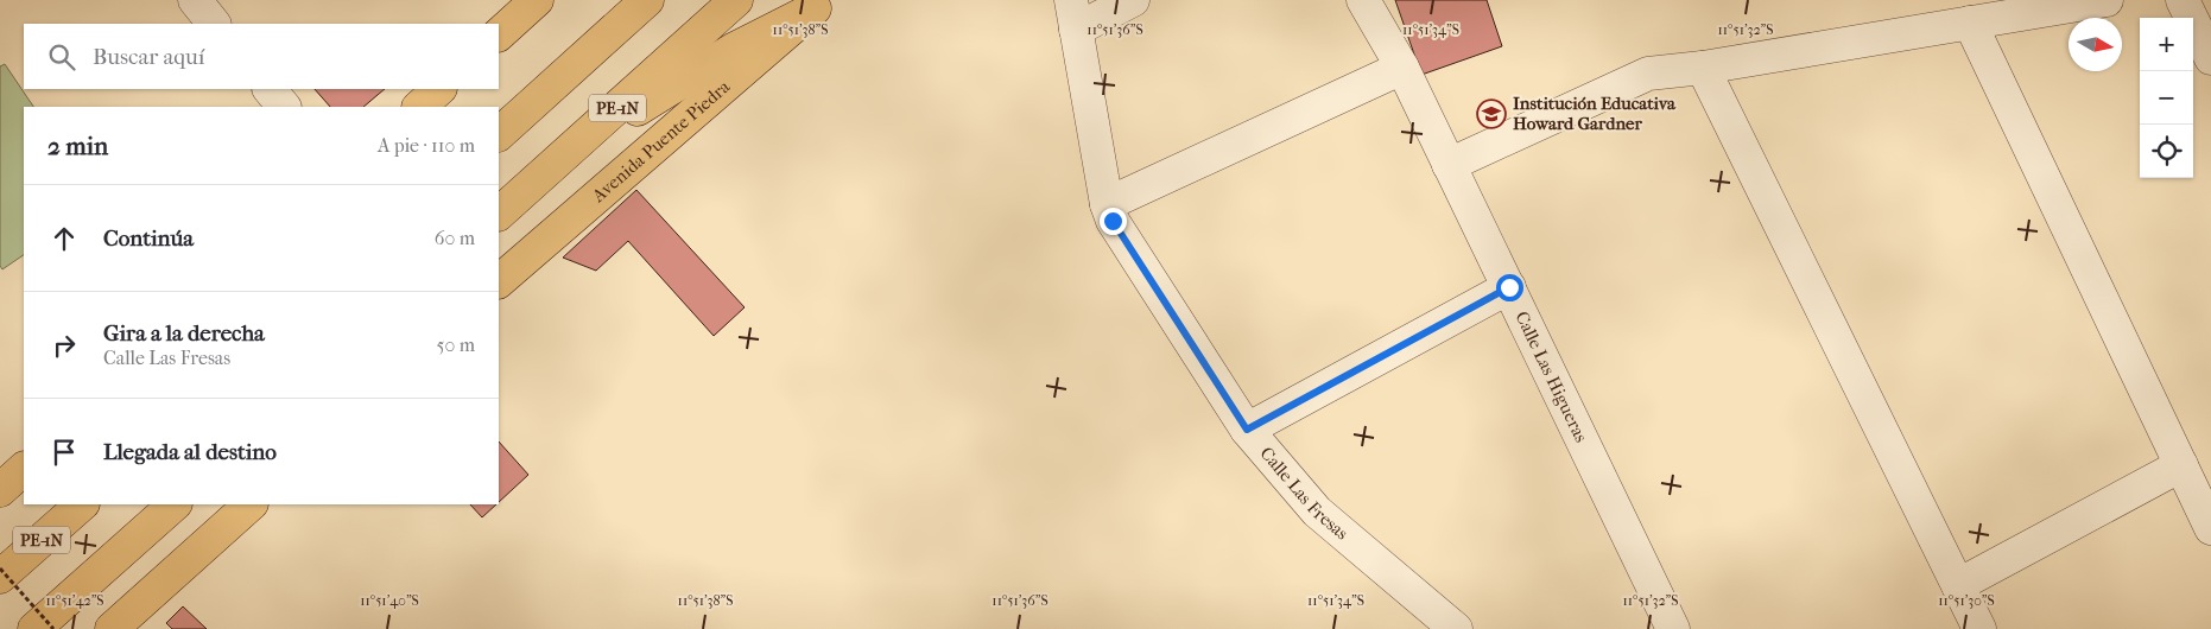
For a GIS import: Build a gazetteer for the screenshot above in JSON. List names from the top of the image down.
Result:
{
  "streets": {
    "main road": ["PE-1N", "Avenida Puente Piedra"],
    "street": ["Calle Las Higueras", "Calle Las Fresas"]
  },
  "places": {
    "school or university": ["Institución Educativa Howard Gardner"]
  },
  "north": "right",
  "page": {
    "map_buttons": ["+", "−"],
    "search": "Buscar aquí",
    "heading": ["2 min", "A pie · 110 m"],
    "list": [
      ["Continúa", "60 m"],
      ["Gira a la derecha", "Calle Las Fresas", "50 m"],
      "Llegada al destino"
    ]
  },
  "coordinates": [
    "11°51'38\"S",
    "11°51'36\"S",
    "11°51'34\"S",
    "11°51'32\"S",
    "11°51'42\"S",
    "11°51'40\"S",
    "11°51'30\"S"
  ]
}
